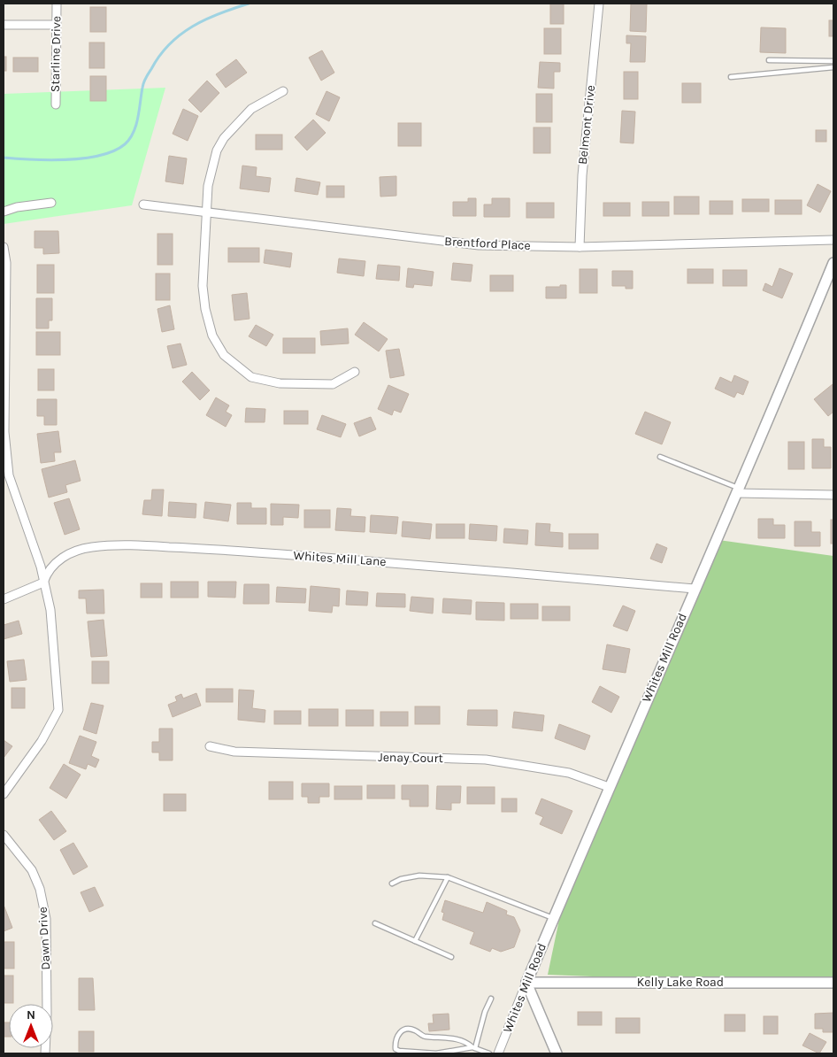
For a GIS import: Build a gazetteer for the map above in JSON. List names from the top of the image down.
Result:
{
  "streets": {
    "street": [
      "Starline Drive",
      "Belmont Drive",
      "Brentford Place",
      "Whites Mill Lane",
      "Whites Mill Road",
      "Jenay Court",
      "Dawn Drive",
      "Kelly Lake Road"
    ]
  },
  "crossings": [
    ["Belmont Drive", "Brentford Place"],
    ["Whites Mill Lane", "Whites Mill Road"],
    ["Whites Mill Road", "Jenay Court"],
    ["Whites Mill Road", "Kelly Lake Road"]
  ],
  "north": "top"
}
